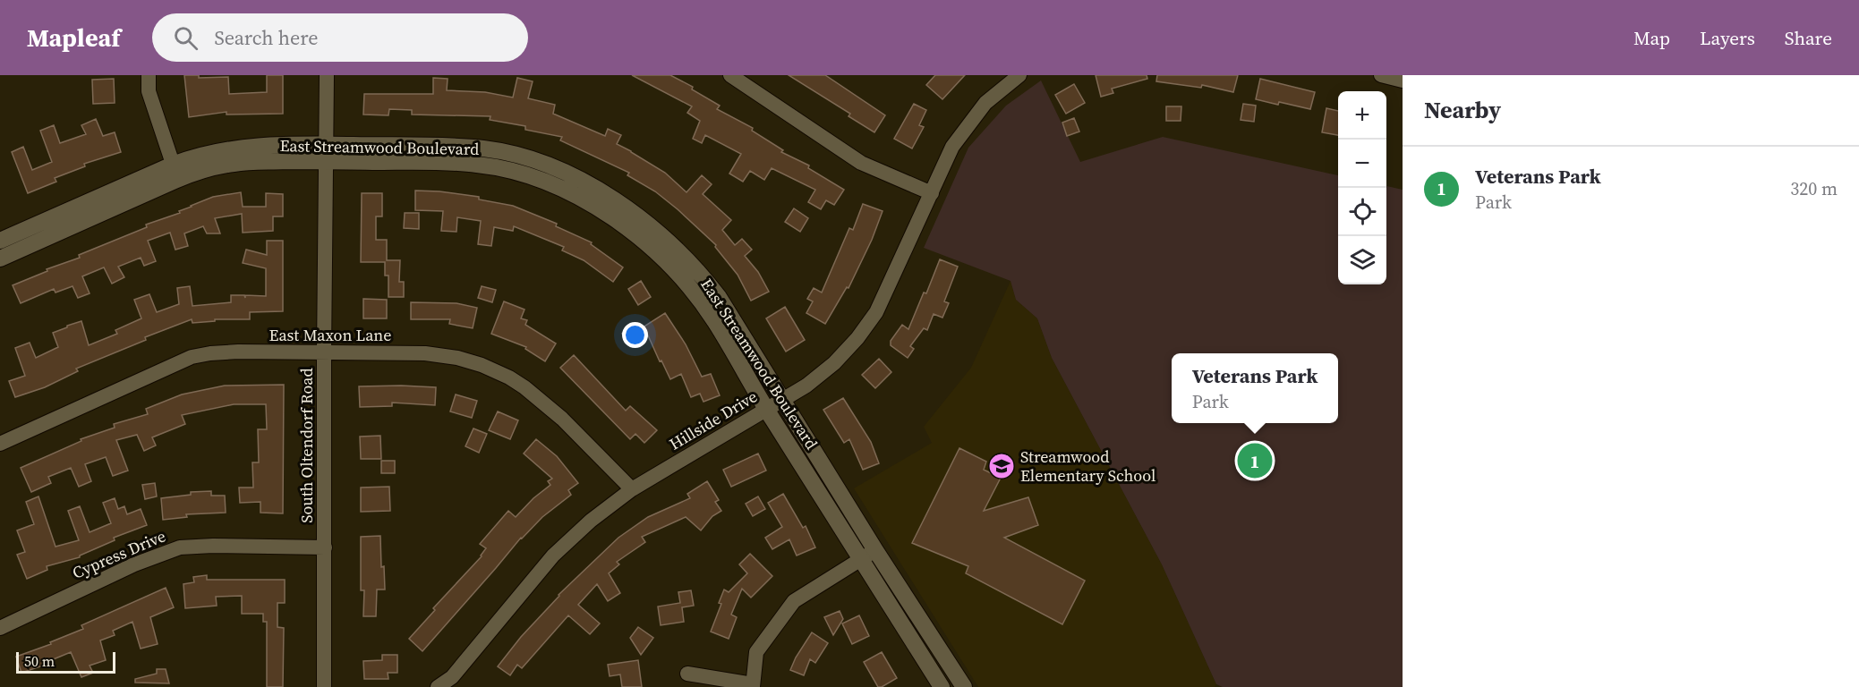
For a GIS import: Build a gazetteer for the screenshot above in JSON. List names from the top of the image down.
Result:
{
  "streets": {
    "street": [
      "East Streamwood Boulevard",
      "East Maxon Lane",
      "Hillside Drive",
      "South Oltendorf Road",
      "Cypress Drive"
    ]
  },
  "crossings": [
    ["East Streamwood Boulevard", "Hillside Drive"],
    ["East Streamwood Boulevard", "South Oltendorf Road"],
    ["East Maxon Lane", "Hillside Drive"],
    ["East Maxon Lane", "South Oltendorf Road"],
    ["South Oltendorf Road", "Cypress Drive"]
  ],
  "places": {
    "school or university": ["Streamwood Elementary School"]
  },
  "scale_bar": "50 m",
  "page": {
    "header": "Mapleaf",
    "search": "Search here",
    "nav": ["Map", "Layers", "Share"],
    "heading": "Nearby",
    "map_buttons": ["+", "−"],
    "list": [
      {
        "mark": "1",
        "name": "Veterans Park",
        "note": "Park",
        "value": "320 m"
      }
    ],
    "popup": ["Veterans Park", "Park"],
    "pins": "1",
    "scale": "50 m"
  }
}
